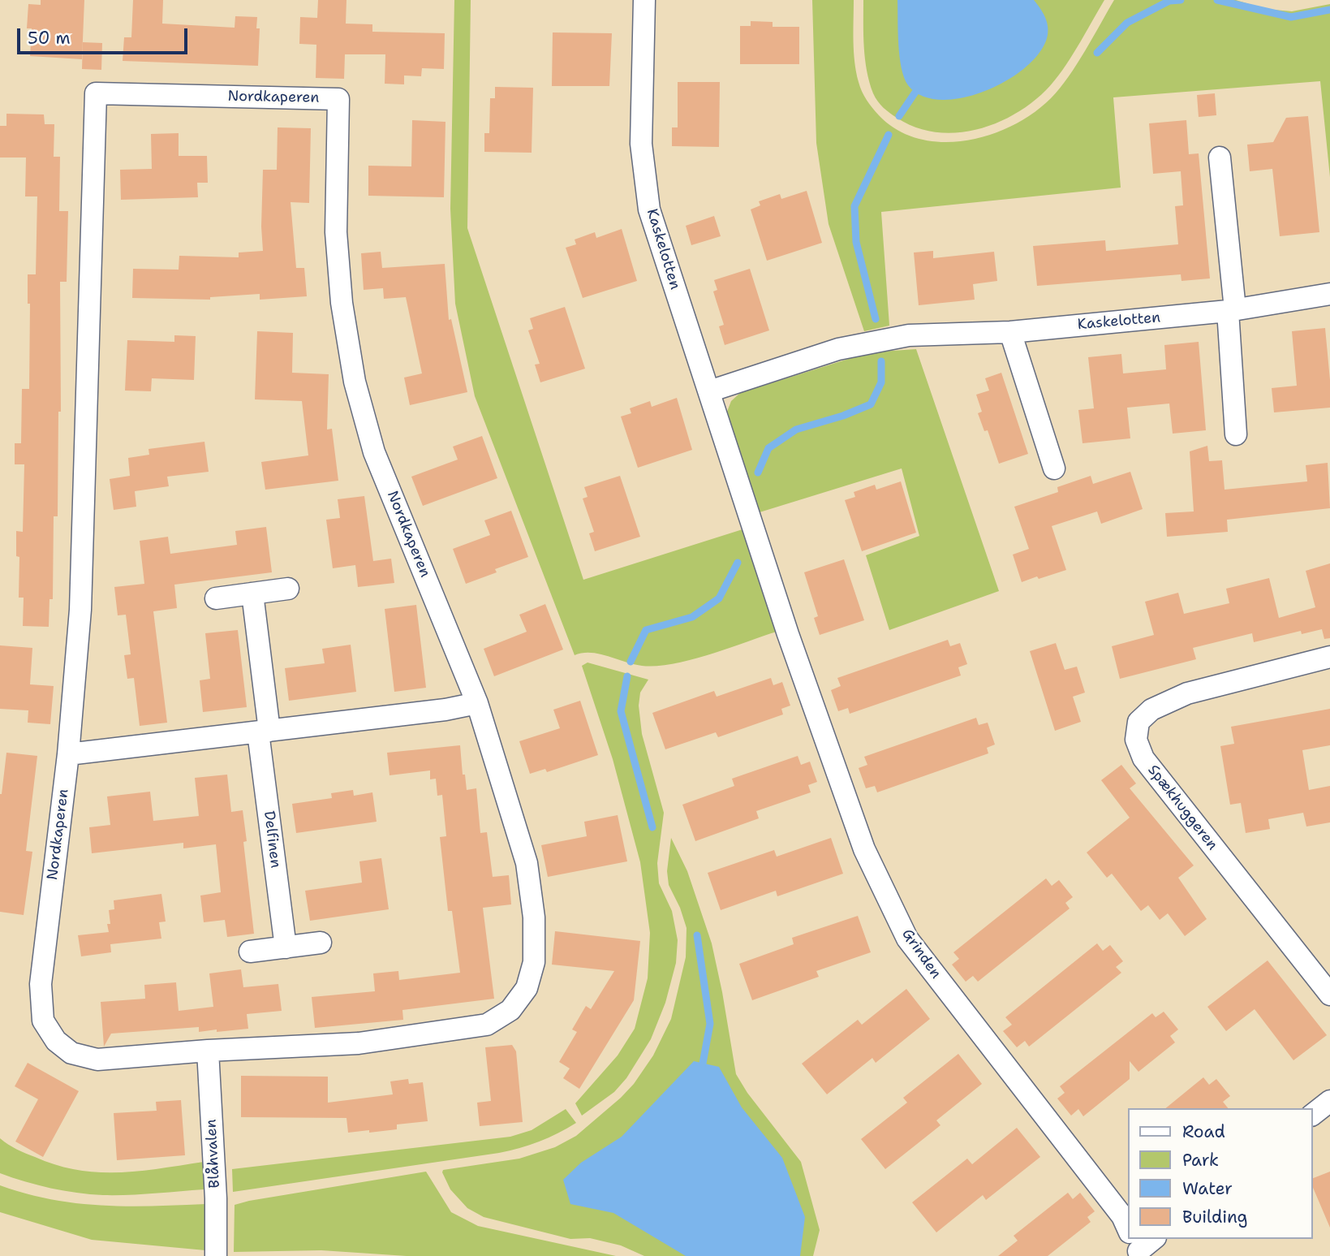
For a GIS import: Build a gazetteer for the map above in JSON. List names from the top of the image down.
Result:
{
  "streets": {
    "street": [
      "Nordkaperen",
      "Kaskelotten",
      "Spækhuggeren",
      "Delfinen",
      "Grinden",
      "Blåhvalen"
    ]
  },
  "crossings": [
    ["Nordkaperen", "Blåhvalen"],
    ["Kaskelotten", "Grinden"]
  ],
  "legend": [
    "Road",
    "Park",
    "Water",
    "Building"
  ],
  "scale_bar": "50 m"
}
